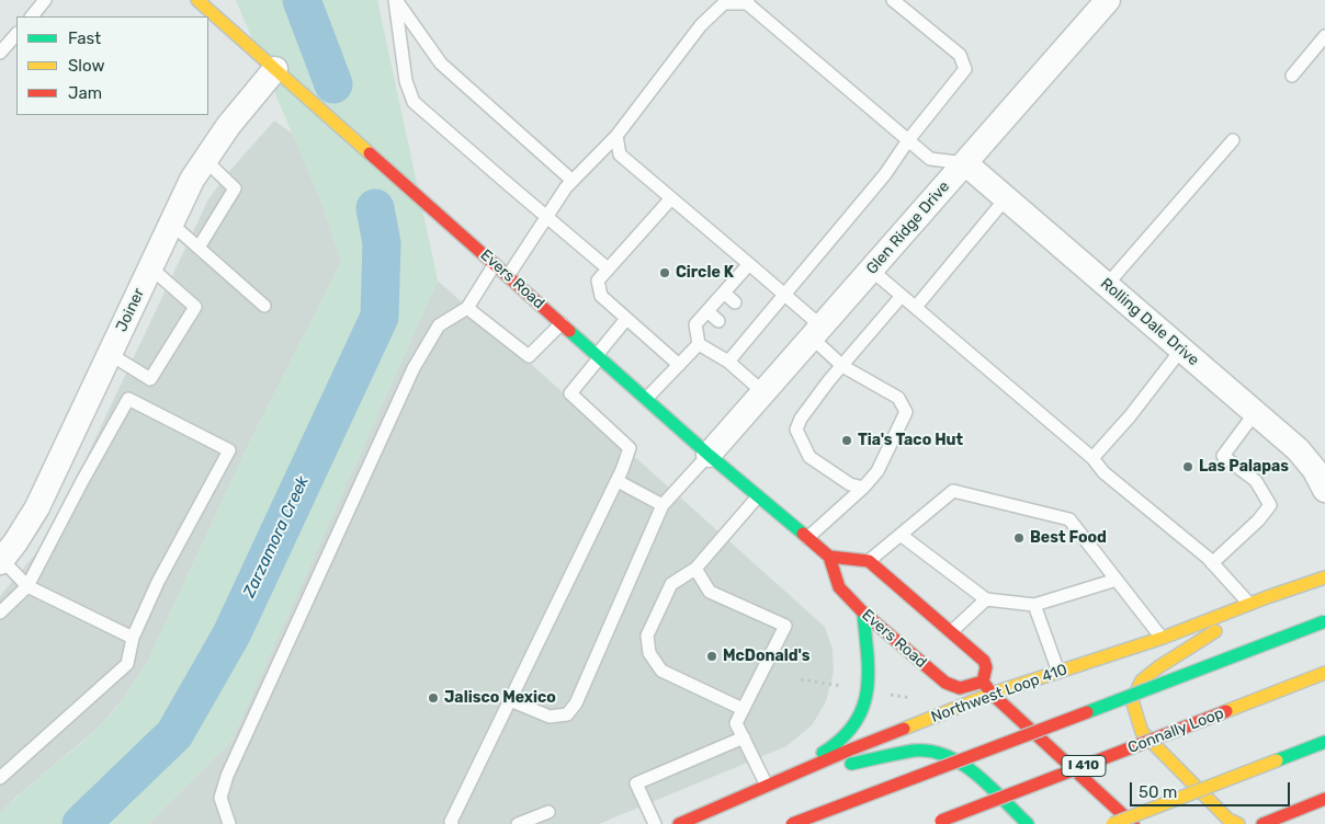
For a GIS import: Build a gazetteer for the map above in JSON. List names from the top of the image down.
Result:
{
  "streets": {
    "main road": [
      "Evers Road",
      "Northwest Loop 410",
      "Connally Loop",
      "I 410"
    ],
    "street": ["Glen Ridge Drive", "Joiner", "Rolling Dale Drive"]
  },
  "crossings": [
    ["Glen Ridge Drive", "Evers Road"],
    ["Glen Ridge Drive", "Rolling Dale Drive"],
    ["Evers Road", "Joiner"]
  ],
  "water": ["Zarzamora Creek"],
  "places": [
    "Circle K",
    "Tia's Taco Hut",
    "Las Palapas",
    "Best Food",
    "McDonald's",
    "Jalisco Mexico"
  ],
  "legend": ["Fast", "Slow", "Jam"],
  "scale_bar": "50 m"
}
